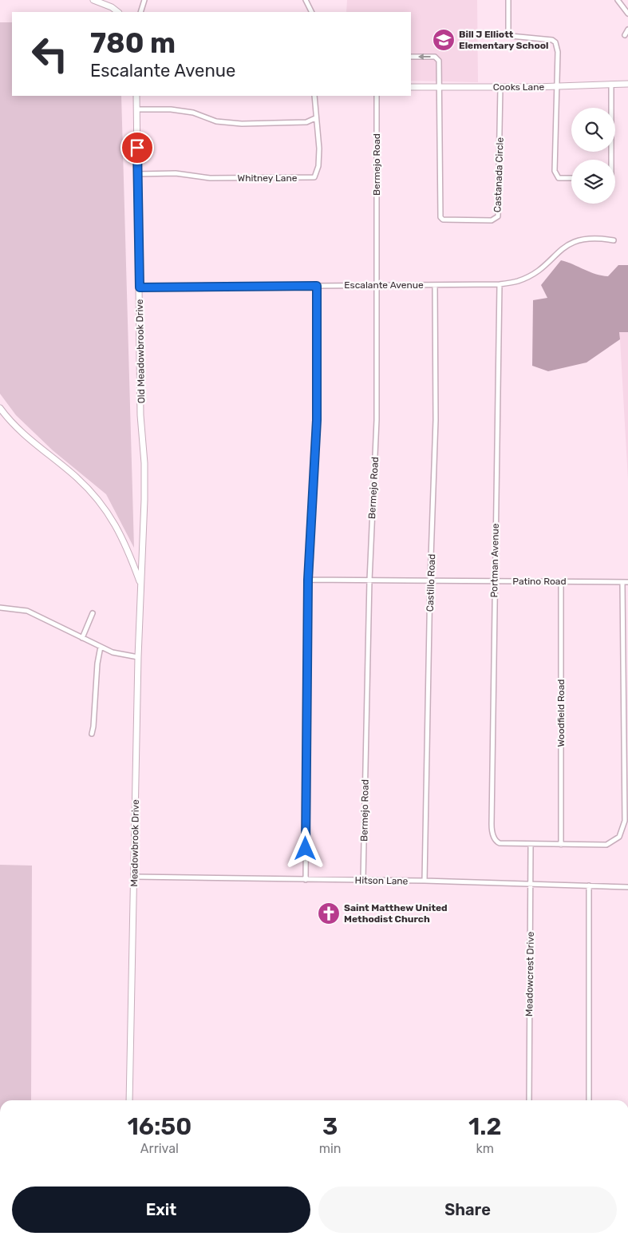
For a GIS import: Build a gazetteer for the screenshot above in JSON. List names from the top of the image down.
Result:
{
  "streets": {
    "main road": ["Cooks Lane", "Old Meadowbrook Drive", "Meadowbrook Drive"],
    "street": [
      "Bermejo Road",
      "Castanada Circle",
      "Whitney Lane",
      "Escalante Avenue",
      "Portman Avenue",
      "Patino Road",
      "Castillo Road",
      "Woodfield Road",
      "Hitson Lane",
      "Meadowcrest Drive"
    ]
  },
  "crossings": [
    ["Cooks Lane", "Castanada Circle"],
    ["Bermejo Road", "Escalante Avenue"],
    ["Bermejo Road", "Patino Road"],
    ["Bermejo Road", "Hitson Lane"],
    ["Whitney Lane", "Old Meadowbrook Drive"],
    ["Escalante Avenue", "Old Meadowbrook Drive"],
    ["Escalante Avenue", "Portman Avenue"],
    ["Escalante Avenue", "Castillo Road"],
    ["Old Meadowbrook Drive", "Meadowbrook Drive"],
    ["Portman Avenue", "Patino Road"],
    ["Portman Avenue", "Meadowcrest Drive"],
    ["Patino Road", "Castillo Road"],
    ["Patino Road", "Woodfield Road"],
    ["Castillo Road", "Hitson Lane"],
    ["Meadowbrook Drive", "Hitson Lane"],
    ["Hitson Lane", "Meadowcrest Drive"]
  ],
  "places": {
    "school or university": ["Bill J Elliott Elementary School"],
    "church": ["Saint Matthew United Methodist Church"]
  },
  "page": {
    "turn": ["780 m", "Escalante Avenue"],
    "eta": [
      "16:50",
      "Arrival",
      "3",
      "min",
      "1.2",
      "km"
    ],
    "buttons": ["Exit", "Share"]
  }
}
